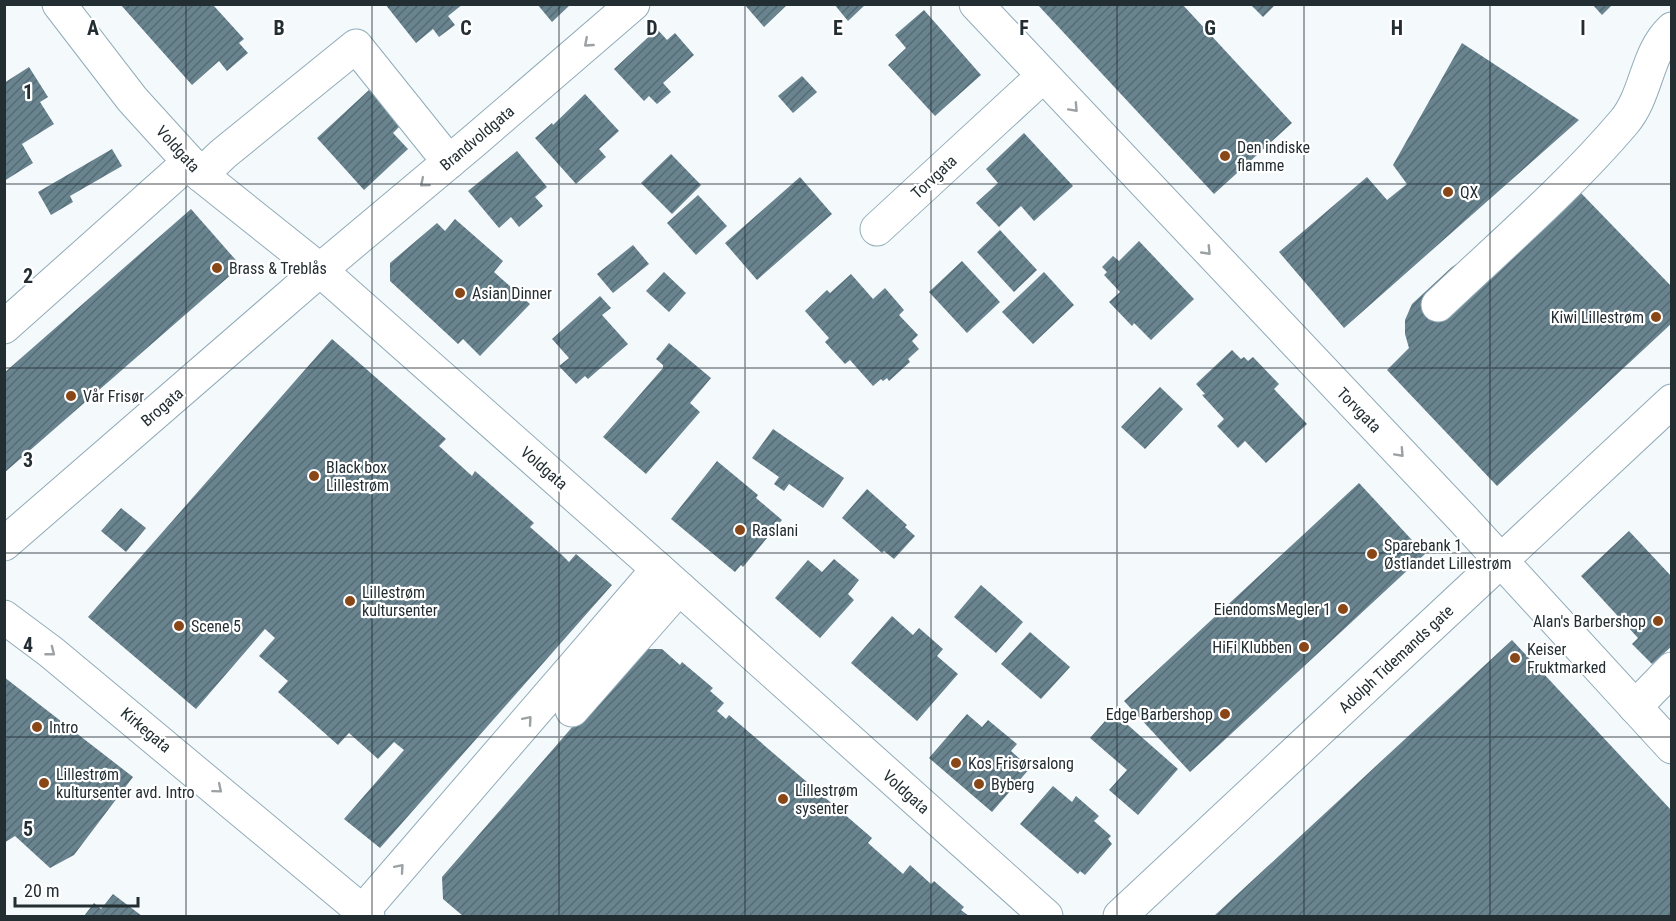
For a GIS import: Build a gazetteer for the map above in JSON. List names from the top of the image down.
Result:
{
  "streets": {
    "street": [
      "Brandvoldgata",
      "Voldgata",
      "Torvgata",
      "Brogata",
      "Adolph Tidemands gate",
      "Kirkegata"
    ]
  },
  "crossings": [
    ["Brandvoldgata", "Voldgata"],
    ["Brandvoldgata", "Brogata"],
    ["Voldgata", "Brogata"],
    ["Torvgata", "Adolph Tidemands gate"]
  ],
  "one_way": ["Brandvoldgata", "Torvgata", "Kirkegata"],
  "places": [
    "Den indiske flamme",
    "QX",
    "Brass & Treblås",
    "Asian Dinner",
    "Kiwi Lillestrøm",
    "Vår Frisør",
    "Black box Lillestrøm",
    "Raslani",
    "Sparebank 1 Østlandet Lillestrøm",
    "Lillestrøm kultursenter",
    "EiendomsMegler 1",
    "Alan's Barbershop",
    "Scene 5",
    "HiFi Klubben",
    "Keiser Fruktmarked",
    "Edge Barbershop",
    "Intro",
    "Kos Frisørsalong",
    "Lillestrøm kultursenter avd. Intro",
    "Byberg",
    "Lillestrøm sysenter"
  ],
  "scale_bar": "20 m",
  "grid": {
    "columns": [
      "A",
      "B",
      "C",
      "D",
      "E",
      "F",
      "G",
      "H",
      "I"
    ],
    "rows": [
      "1",
      "2",
      "3",
      "4",
      "5"
    ]
  }
}
